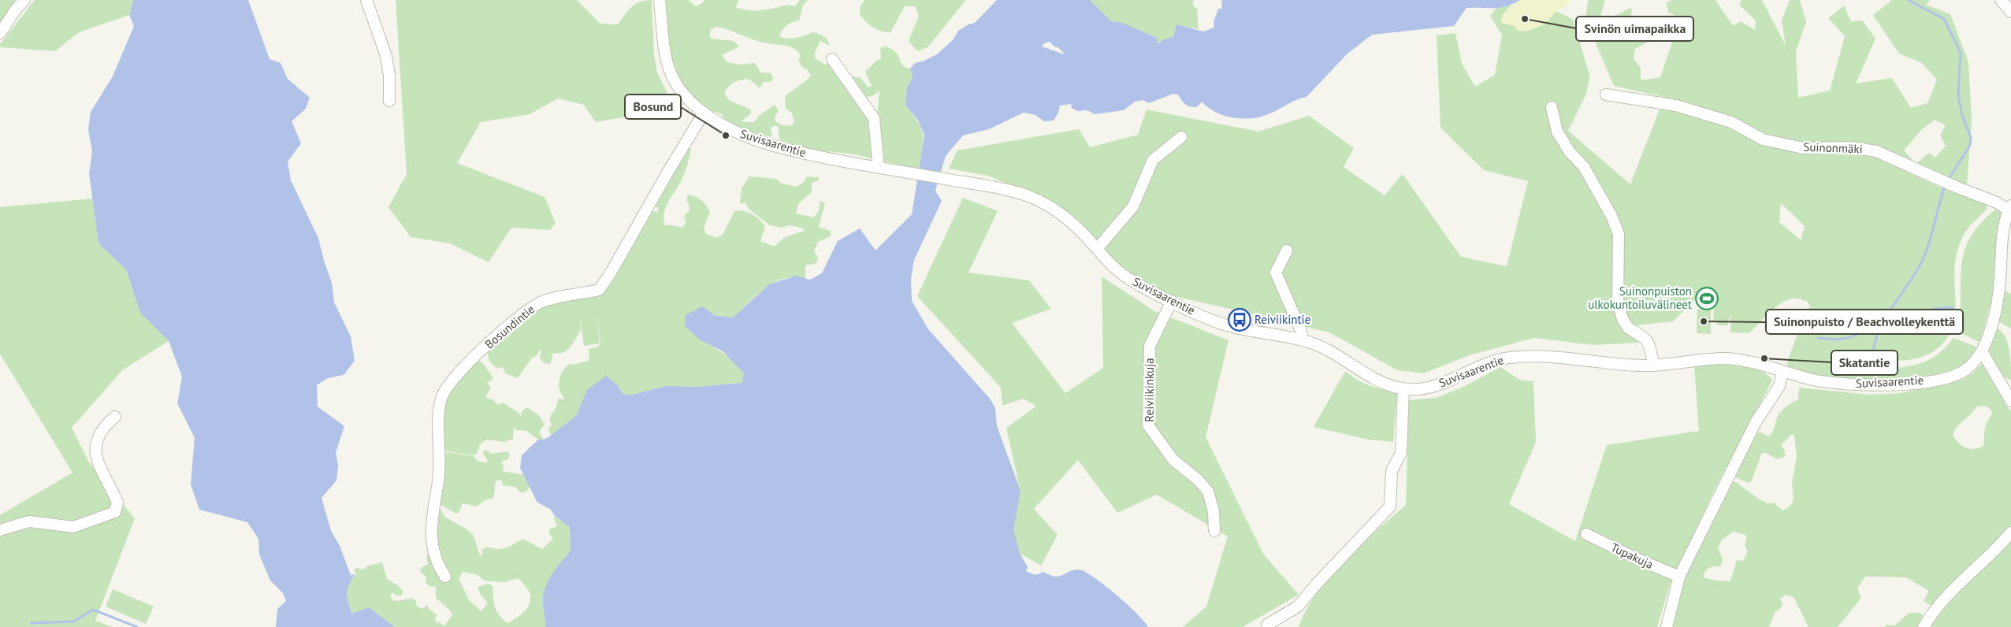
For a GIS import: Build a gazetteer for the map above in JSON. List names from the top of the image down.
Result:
{
  "streets": {
    "street": [
      "Suvisaarentie",
      "Suinonmäki",
      "Bosundintie",
      "Reiviikinkuja",
      "Tupakuja"
    ]
  },
  "crossings": [
    ["Suvisaarentie", "Suinonmäki"],
    ["Suvisaarentie", "Bosundintie"],
    ["Suvisaarentie", "Reiviikinkuja"]
  ],
  "places": {
    "other": [
      "Svinön uimapaikka",
      "Bosund",
      "Suinonpuisto / Beachvolleykenttä",
      "Skatantie"
    ],
    "sports": ["Suinonpuiston ulkokuntoiluvälineet"],
    "bus stop": ["Reiviikintie"]
  }
}
